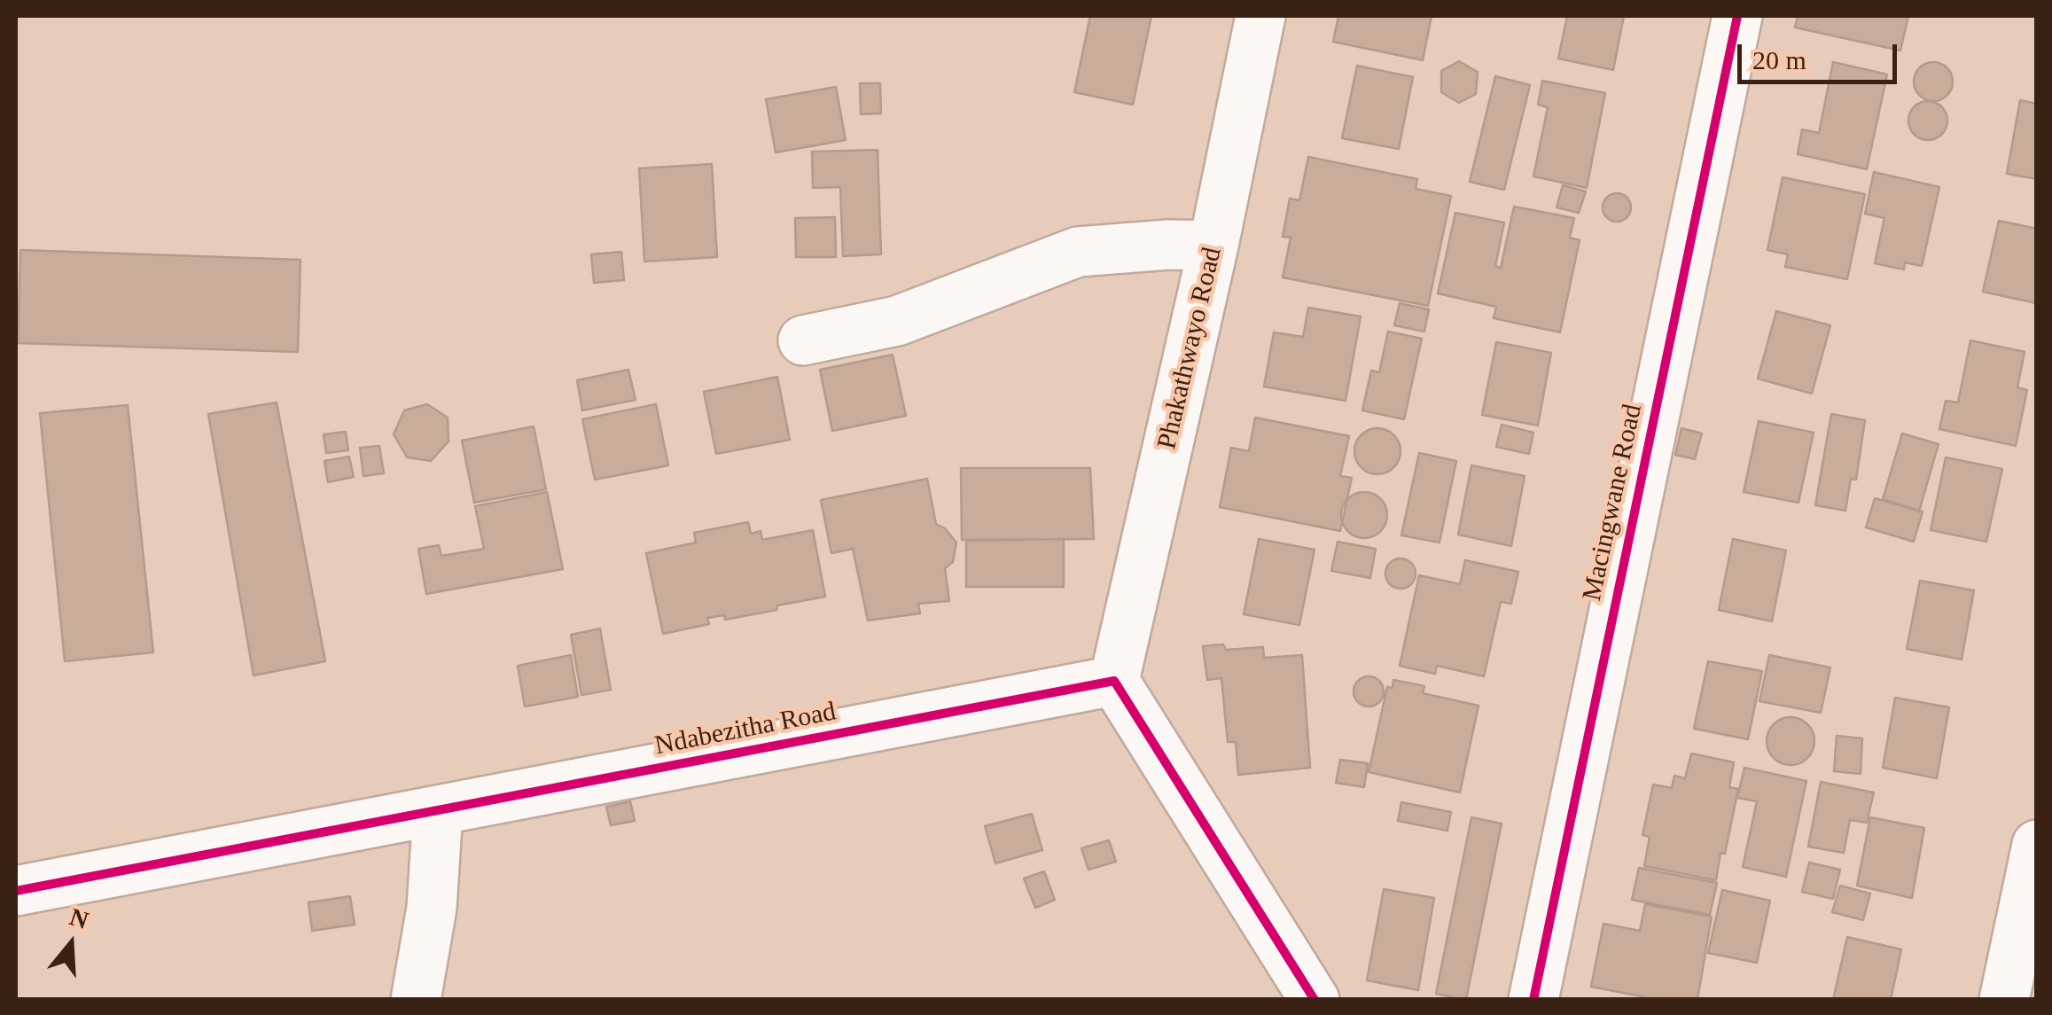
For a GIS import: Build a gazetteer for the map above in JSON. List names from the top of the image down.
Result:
{
  "streets": {
    "street": ["Phakathwayo Road", "Macingwane Road", "Ndabezitha Road"]
  },
  "crossings": [
    ["Phakathwayo Road", "Ndabezitha Road"]
  ],
  "scale_bar": "20 m",
  "north": "top"
}
